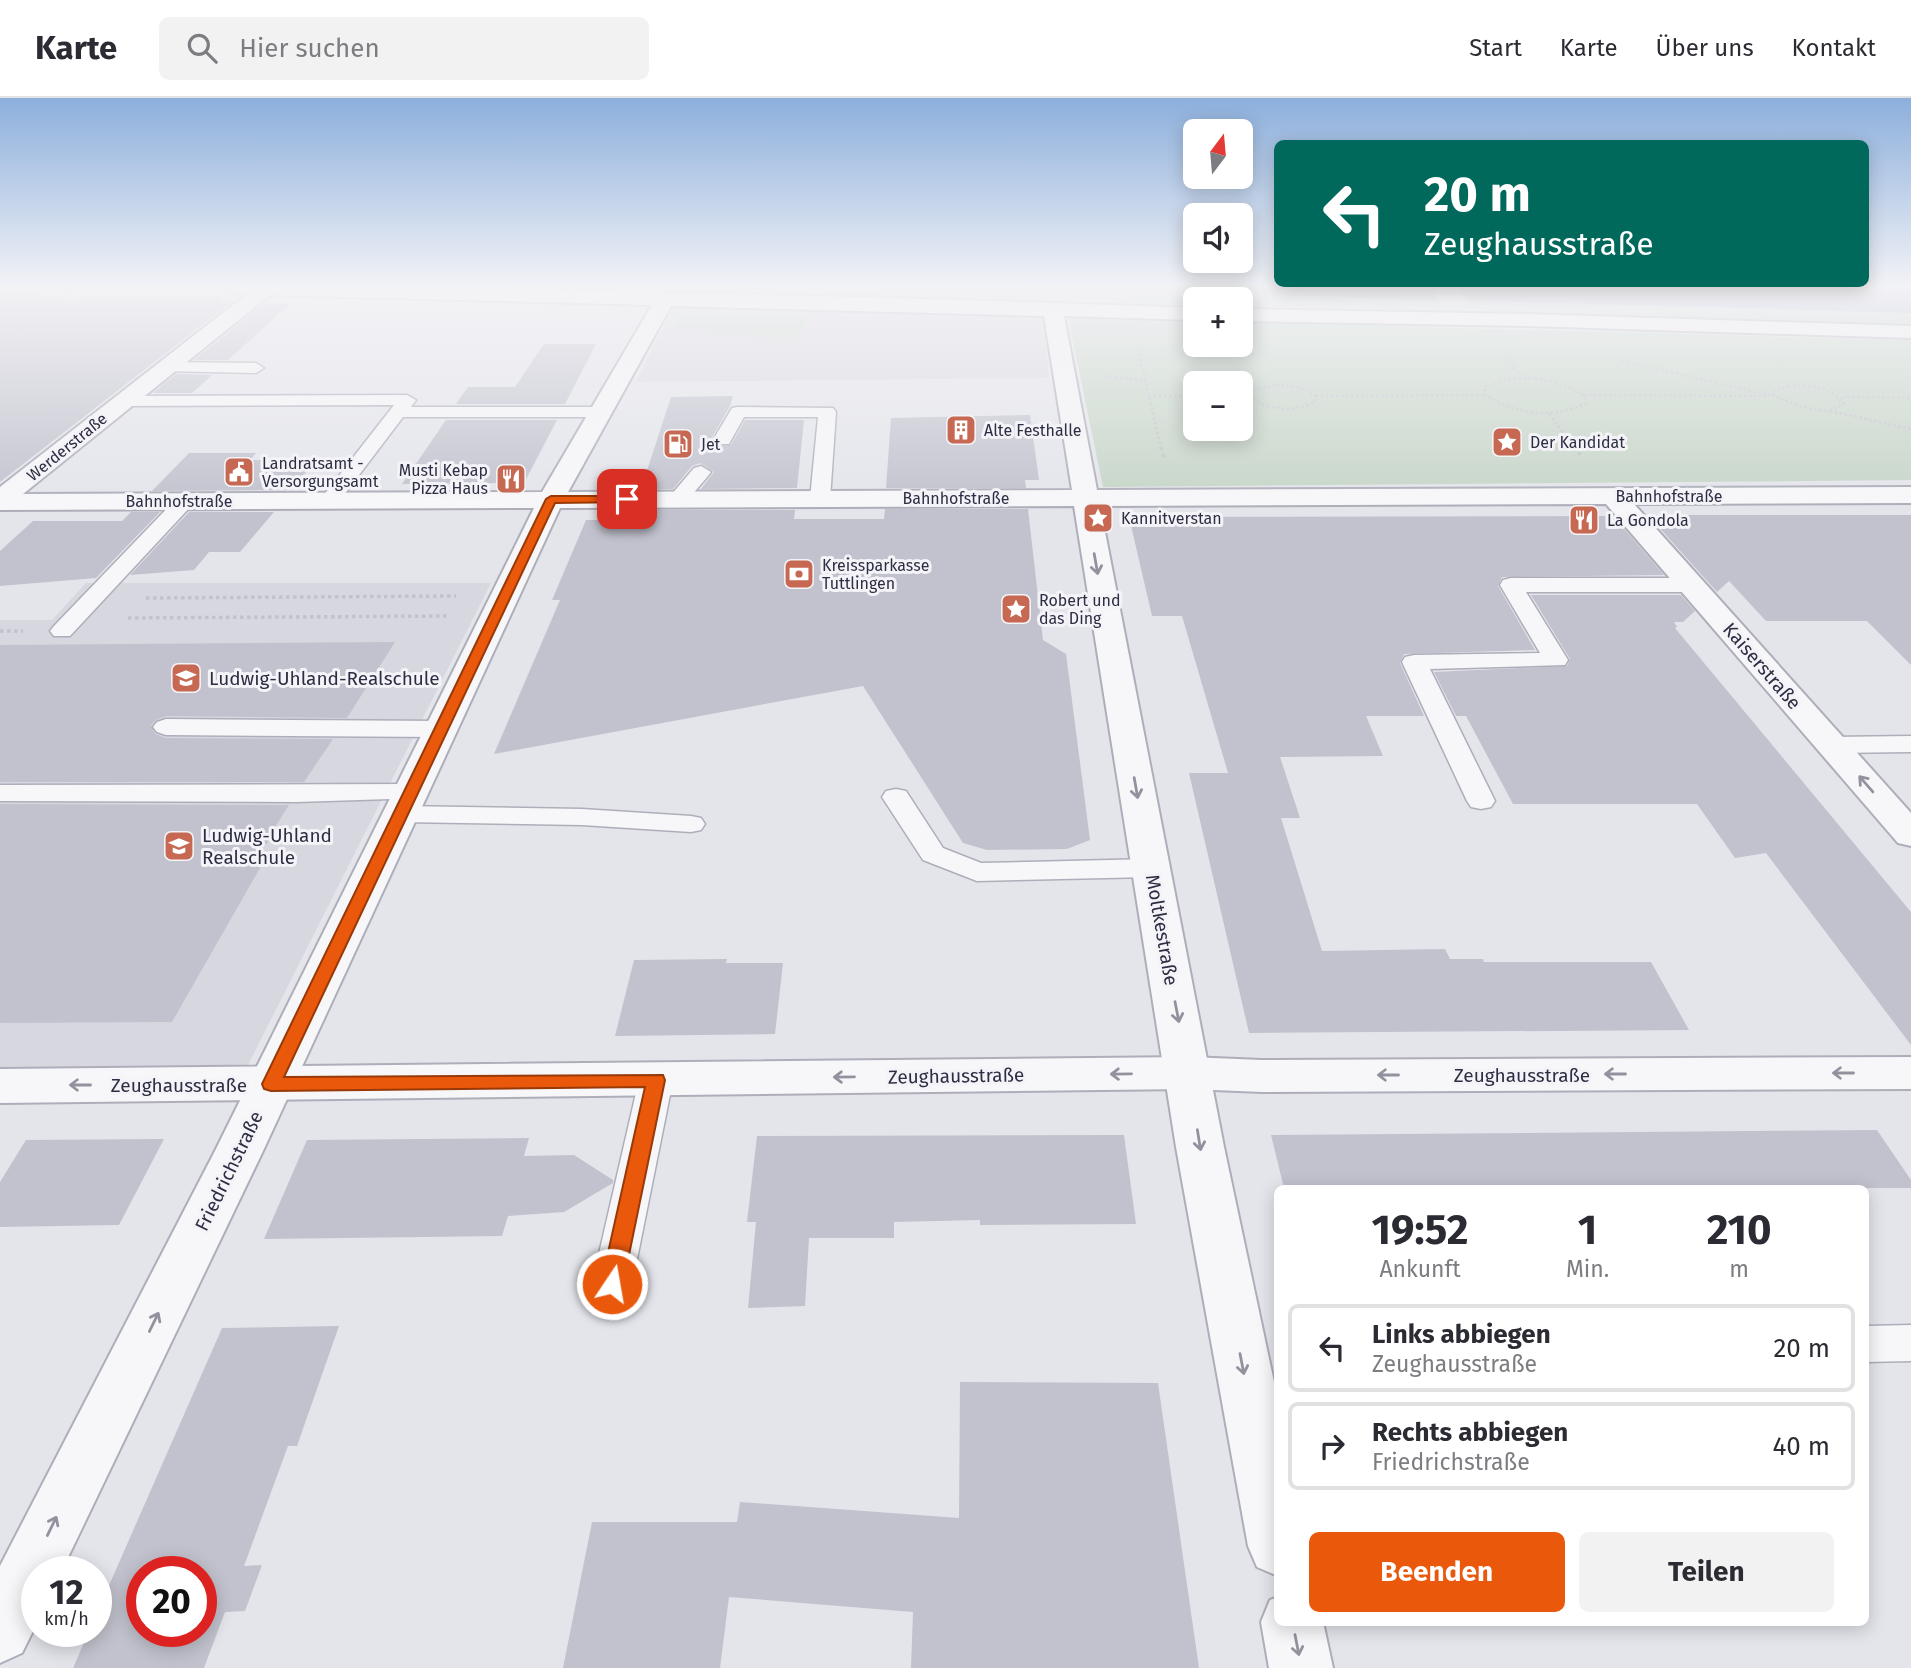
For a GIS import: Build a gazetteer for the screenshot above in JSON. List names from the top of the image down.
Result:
{
  "streets": {
    "street": [
      "Werderstraße",
      "Bahnhofstraße",
      "Kaiserstraße",
      "Moltkestraße",
      "Zeughausstraße",
      "Friedrichstraße"
    ]
  },
  "crossings": [
    ["Werderstraße", "Bahnhofstraße"],
    ["Bahnhofstraße", "Kaiserstraße"],
    ["Bahnhofstraße", "Moltkestraße"],
    ["Bahnhofstraße", "Friedrichstraße"],
    ["Moltkestraße", "Zeughausstraße"],
    ["Zeughausstraße", "Friedrichstraße"]
  ],
  "one_way": ["Moltkestraße", "Zeughausstraße", "Friedrichstraße"],
  "places": {
    "building": ["Alte Festhalle"],
    "place": ["Der Kandidat", "Kannitverstan", "Robert und das Ding"],
    "fuel station": ["Jet"],
    "public building": ["Landratsamt - Versorgungsamt"],
    "restaurant": ["Musti Kebap Pizza Haus", "La Gondola"],
    "bank": ["Kreissparkasse Tuttlingen"],
    "school or university": ["Ludwig-Uhland-Realschule", "Ludwig-Uhland Realschule"]
  },
  "north": "top",
  "page": {
    "header": "Karte",
    "search": "Hier suchen",
    "nav": [
      "Start",
      "Karte",
      "Über uns",
      "Kontakt"
    ],
    "map_buttons": ["+", "−"],
    "turn": ["20 m", "Zeughausstraße"],
    "eta": [
      "19:52",
      "Ankunft",
      "1",
      "Min.",
      "210",
      "m"
    ],
    "list": [
      {
        "name": "Links abbiegen",
        "note": "Zeughausstraße",
        "value": "20 m"
      },
      {
        "name": "Rechts abbiegen",
        "note": "Friedrichstraße",
        "value": "40 m"
      }
    ],
    "buttons": ["Beenden", "Teilen"],
    "speed": "12 km/h",
    "limit": "20"
  }
}
